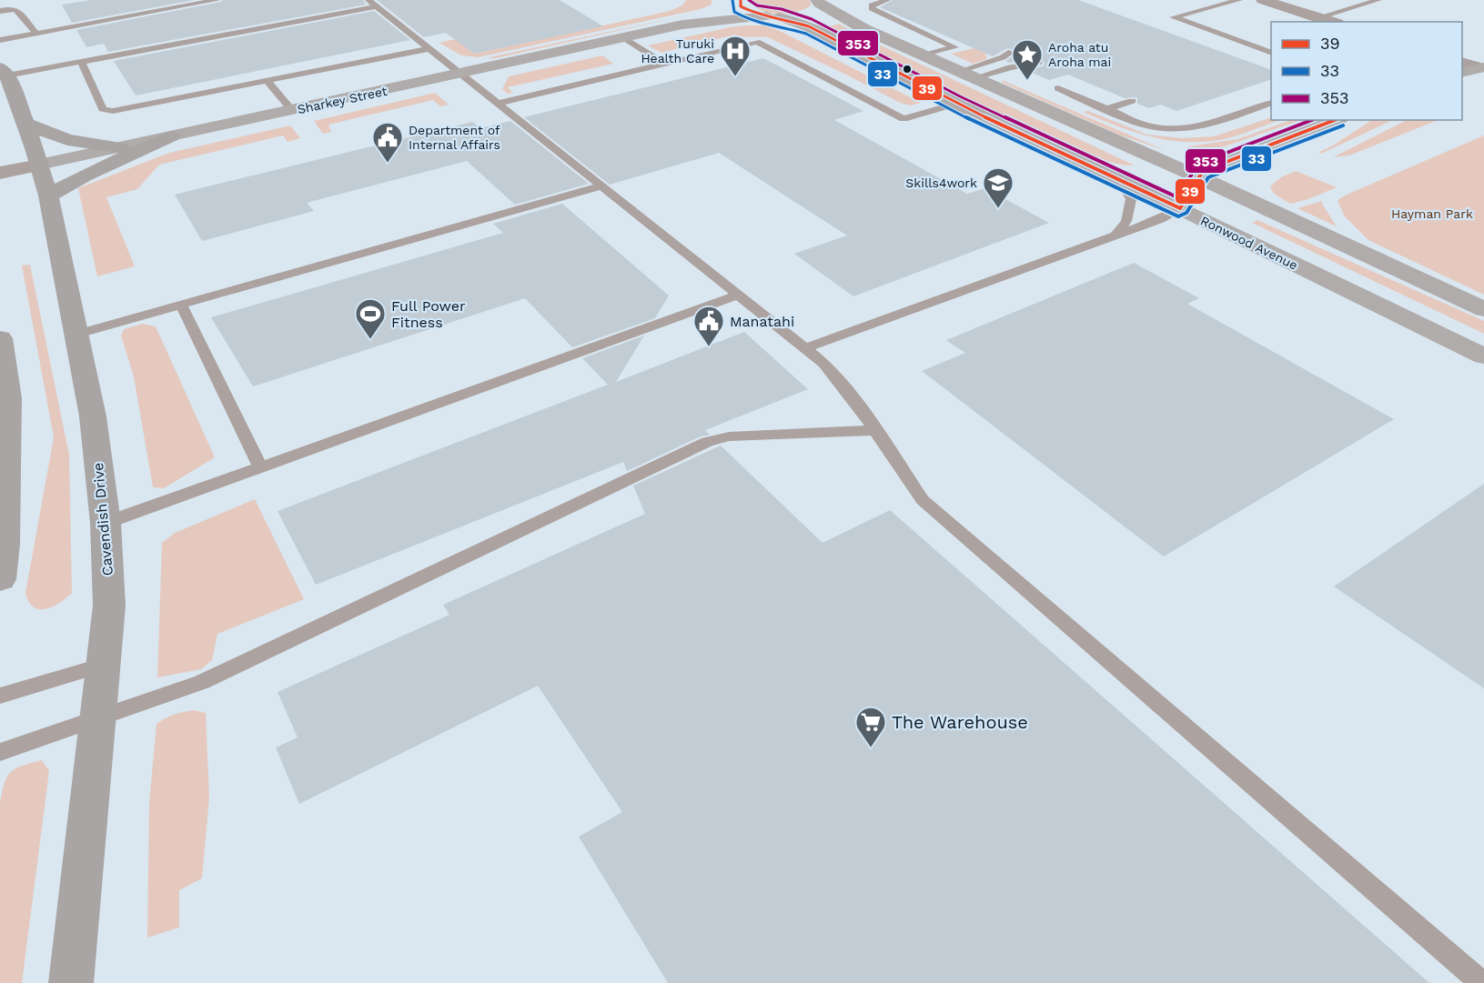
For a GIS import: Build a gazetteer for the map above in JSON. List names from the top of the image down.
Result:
{
  "streets": {
    "main road": ["Sharkey Street", "Ronwood Avenue", "Cavendish Drive"]
  },
  "crossings": [
    ["Sharkey Street", "Ronwood Avenue"],
    ["Sharkey Street", "Cavendish Drive"]
  ],
  "parks": ["Hayman Park"],
  "places": {
    "hospital": ["Turuki Health Care"],
    "place": ["Aroha atu Aroha mai"],
    "public building": ["Department of Internal Affairs", "Manatahi"],
    "school or university": ["Skills4work"],
    "sports": ["Full Power Fitness"],
    "supermarket": ["The Warehouse"]
  },
  "lines": ["transit line 39", "transit line 33", "transit line 353"],
  "legend": ["39", "33", "353"]
}
